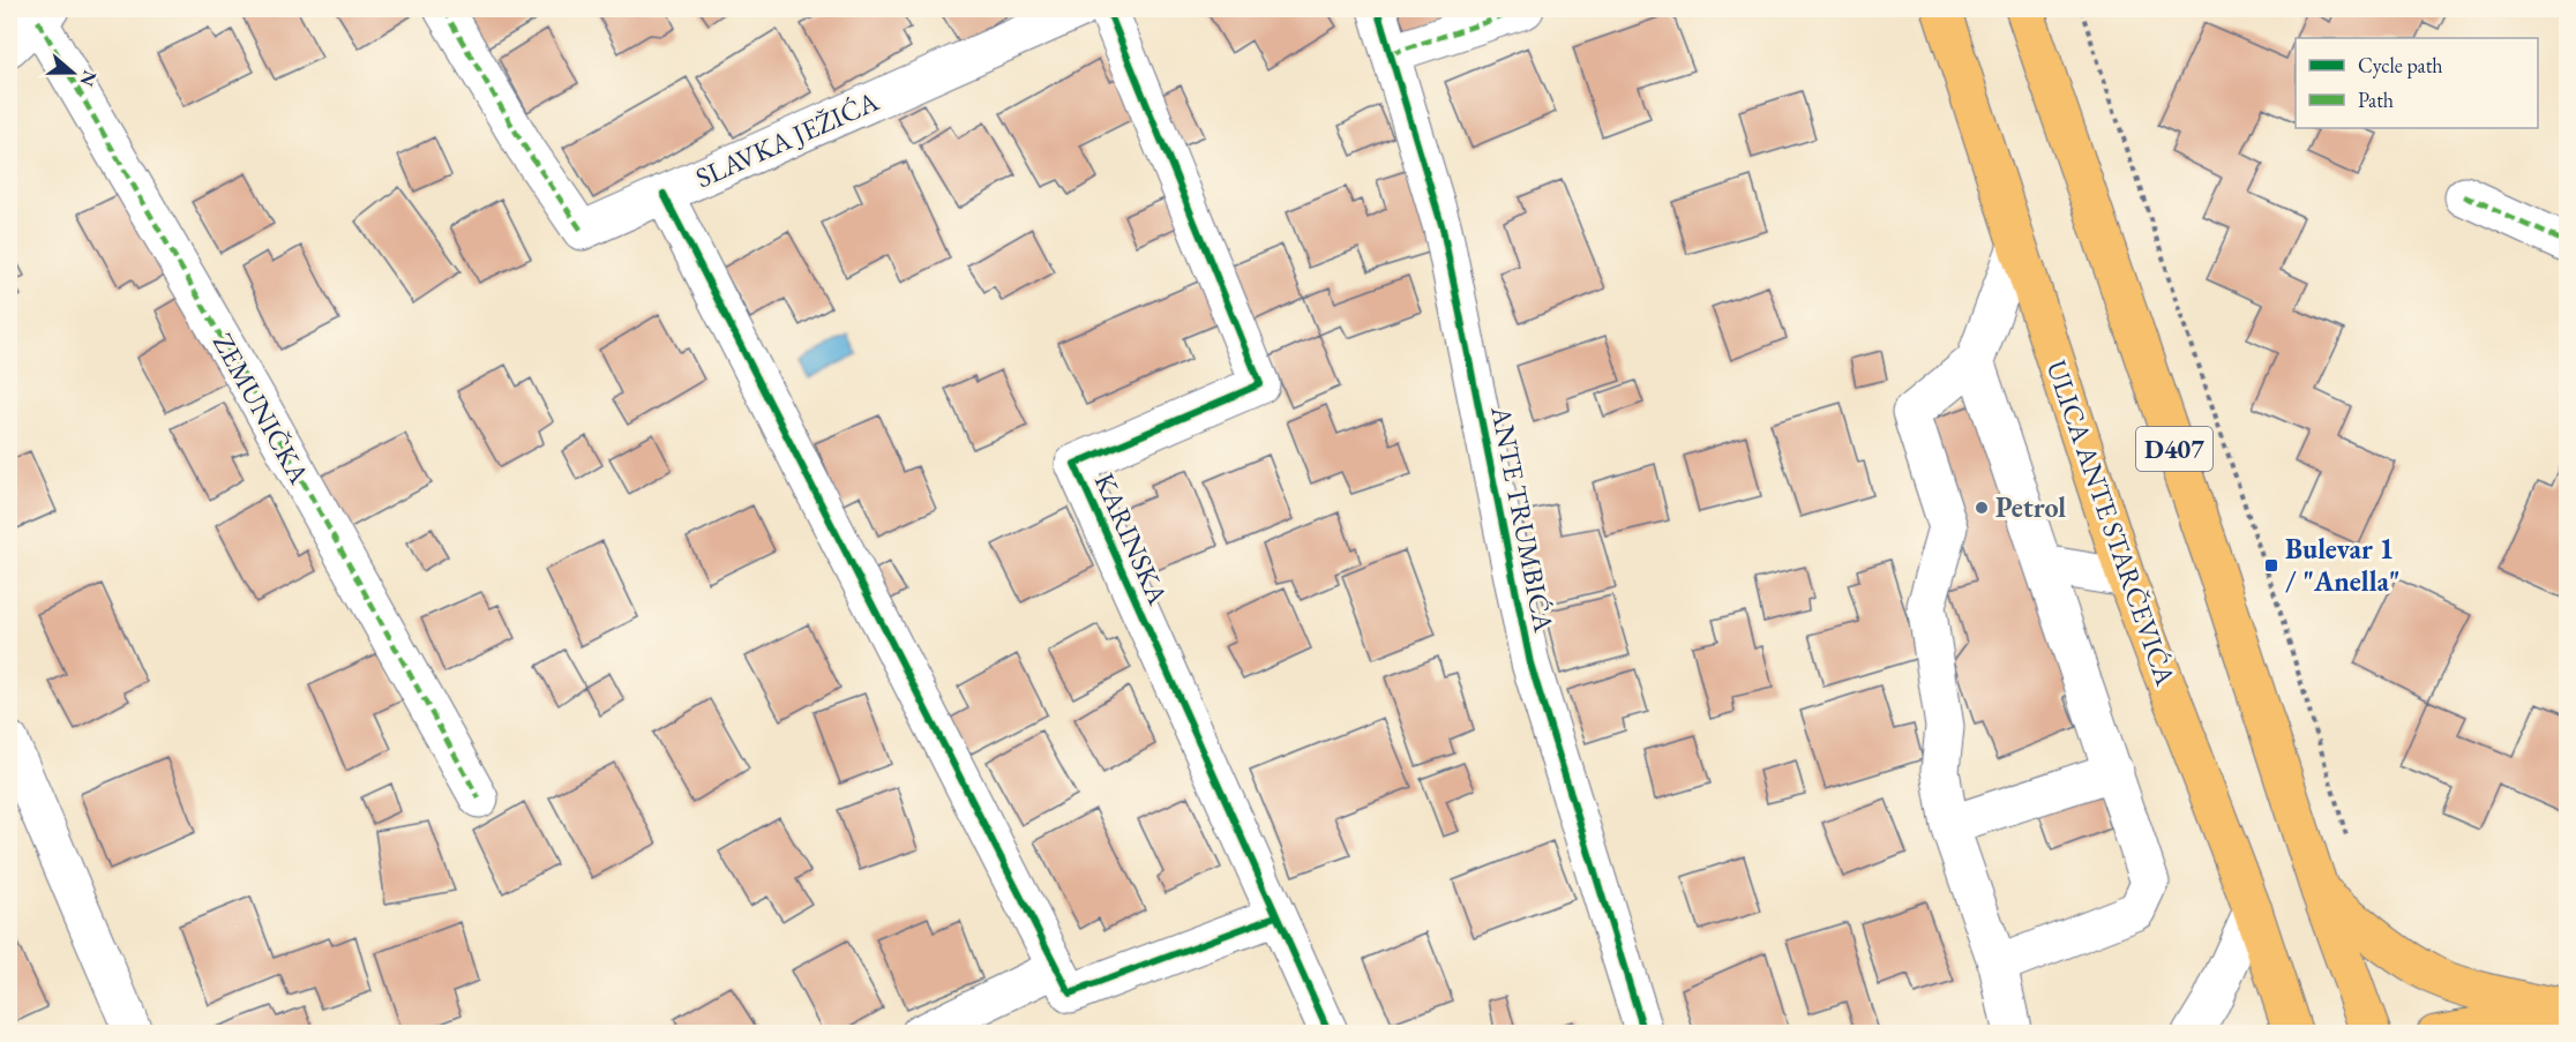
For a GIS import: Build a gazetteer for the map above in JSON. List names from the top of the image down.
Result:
{
  "streets": {
    "main road": ["D407", "ULICA ANTE STARČEVIĆA"],
    "street": [
      "SLAVKA JEŽIĆA",
      "ZEMUNIČKA",
      "ANTE TRUMBIĆA",
      "KARINSKA"
    ]
  },
  "places": {
    "other": ["Petrol"],
    "transit": ["Bulevar 1 / \"Anella\""]
  },
  "legend": ["Cycle path", "Path"],
  "north": "right"
}
